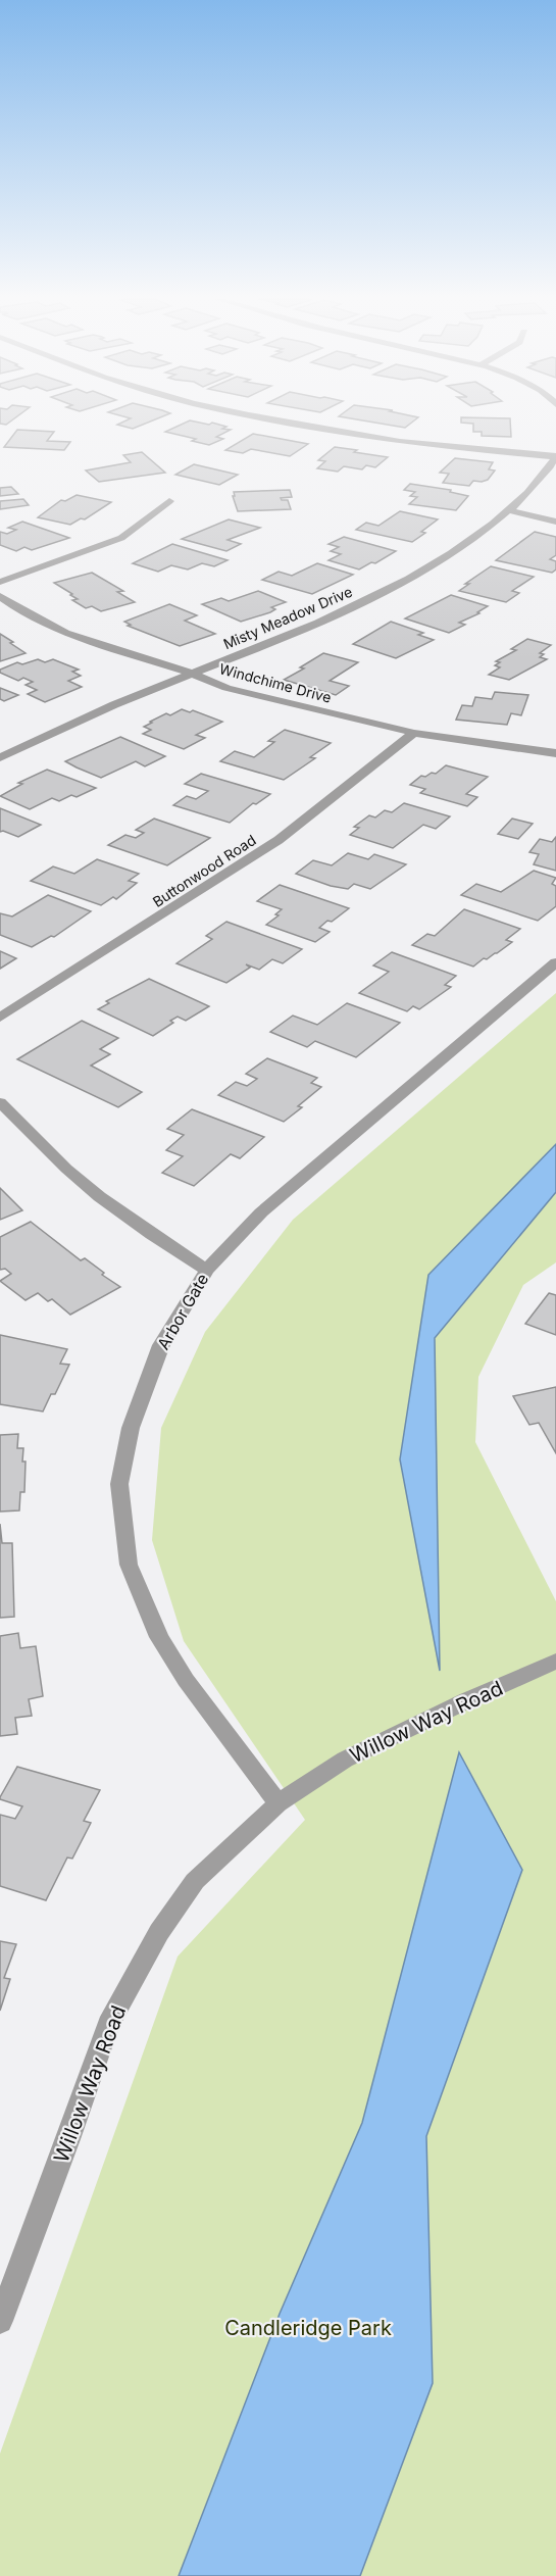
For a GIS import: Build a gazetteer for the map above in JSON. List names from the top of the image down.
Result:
{
  "streets": {
    "street": [
      "Misty Meadow Drive",
      "Windchime Drive",
      "Buttonwood Road",
      "Arbor Gate",
      "Willow Way Road"
    ]
  },
  "crossings": [
    ["Misty Meadow Drive", "Windchime Drive"],
    ["Windchime Drive", "Buttonwood Road"],
    ["Arbor Gate", "Willow Way Road"]
  ],
  "parks": ["Candleridge Park"]
}
